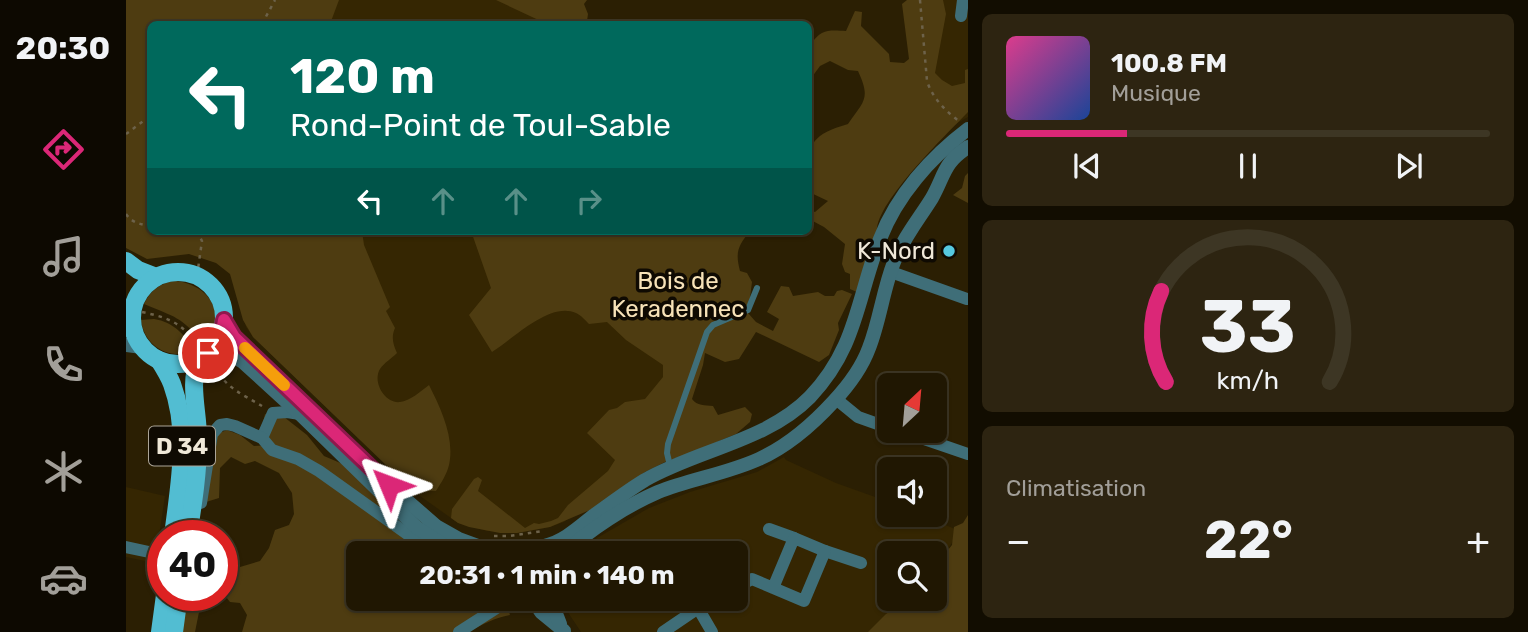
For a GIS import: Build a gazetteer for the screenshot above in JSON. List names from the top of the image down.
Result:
{
  "streets": {
    "main road": ["D 34"]
  },
  "parks": ["Bois de Keradennec"],
  "places": ["K-Nord"],
  "north": "top right",
  "page": {
    "tabs": "20:30",
    "turn": ["120 m", "Rond-Point de Toul-Sable"],
    "song": ["100.8 FM", "Musique"],
    "tile": "Climatisation",
    "heat": ["−", "22°", "+"],
    "limit": "40",
    "trip": "20:31 · 1 min · 140 m",
    "gauge": ["33", "km/h"]
  }
}
